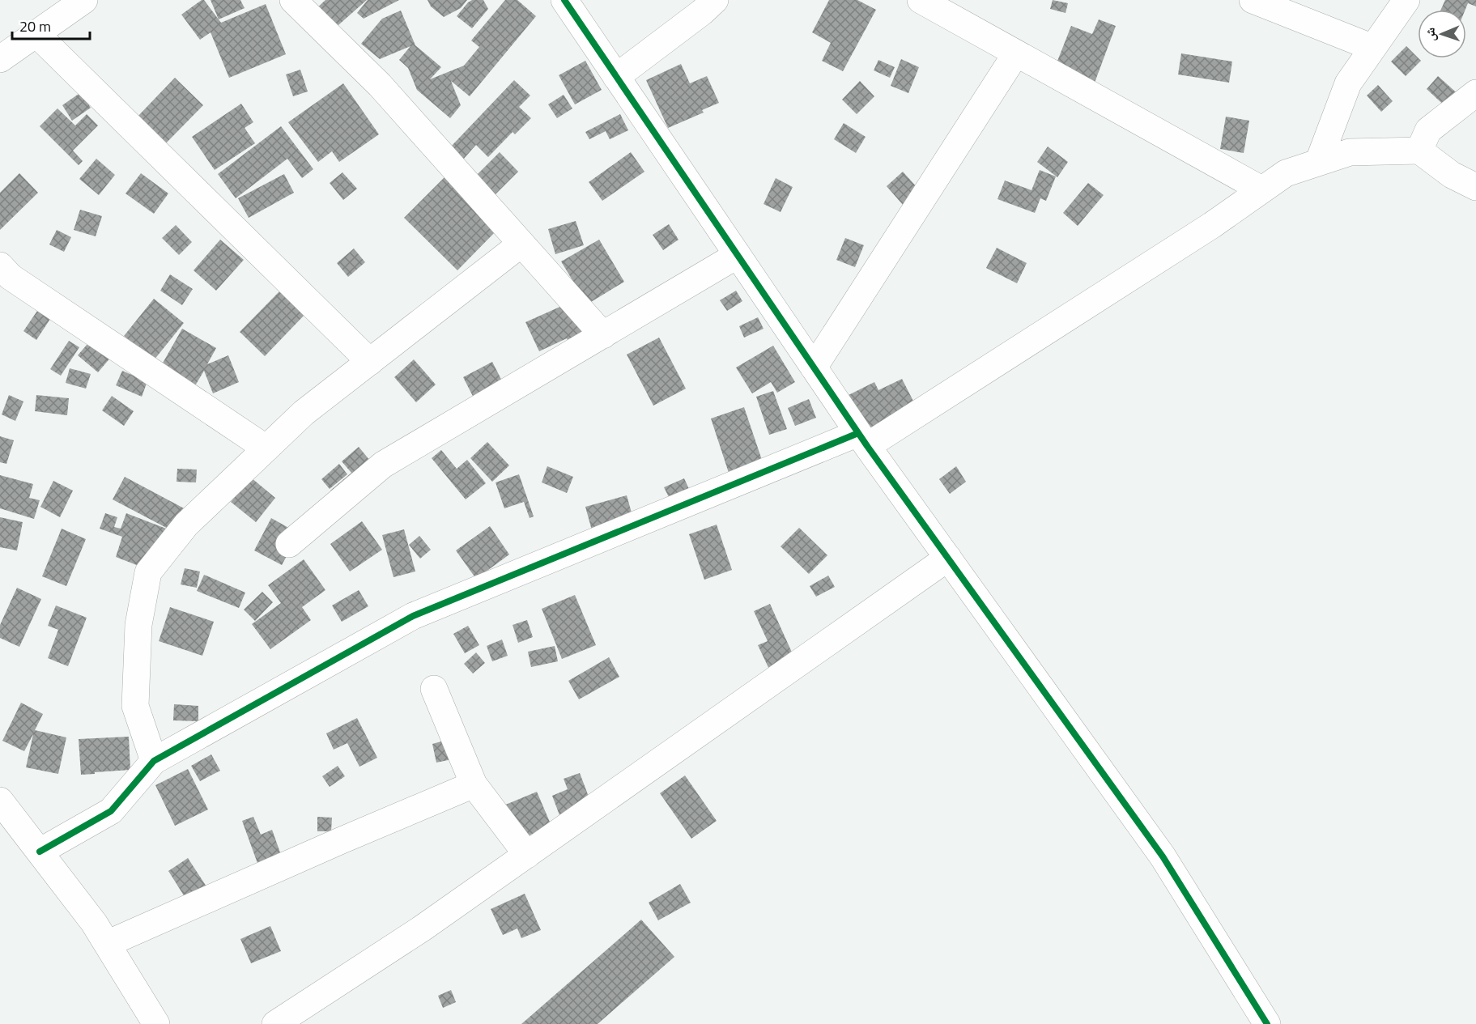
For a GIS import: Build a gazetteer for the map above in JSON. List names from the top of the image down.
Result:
{
  "scale_bar": "20 m",
  "north": "left"
}
